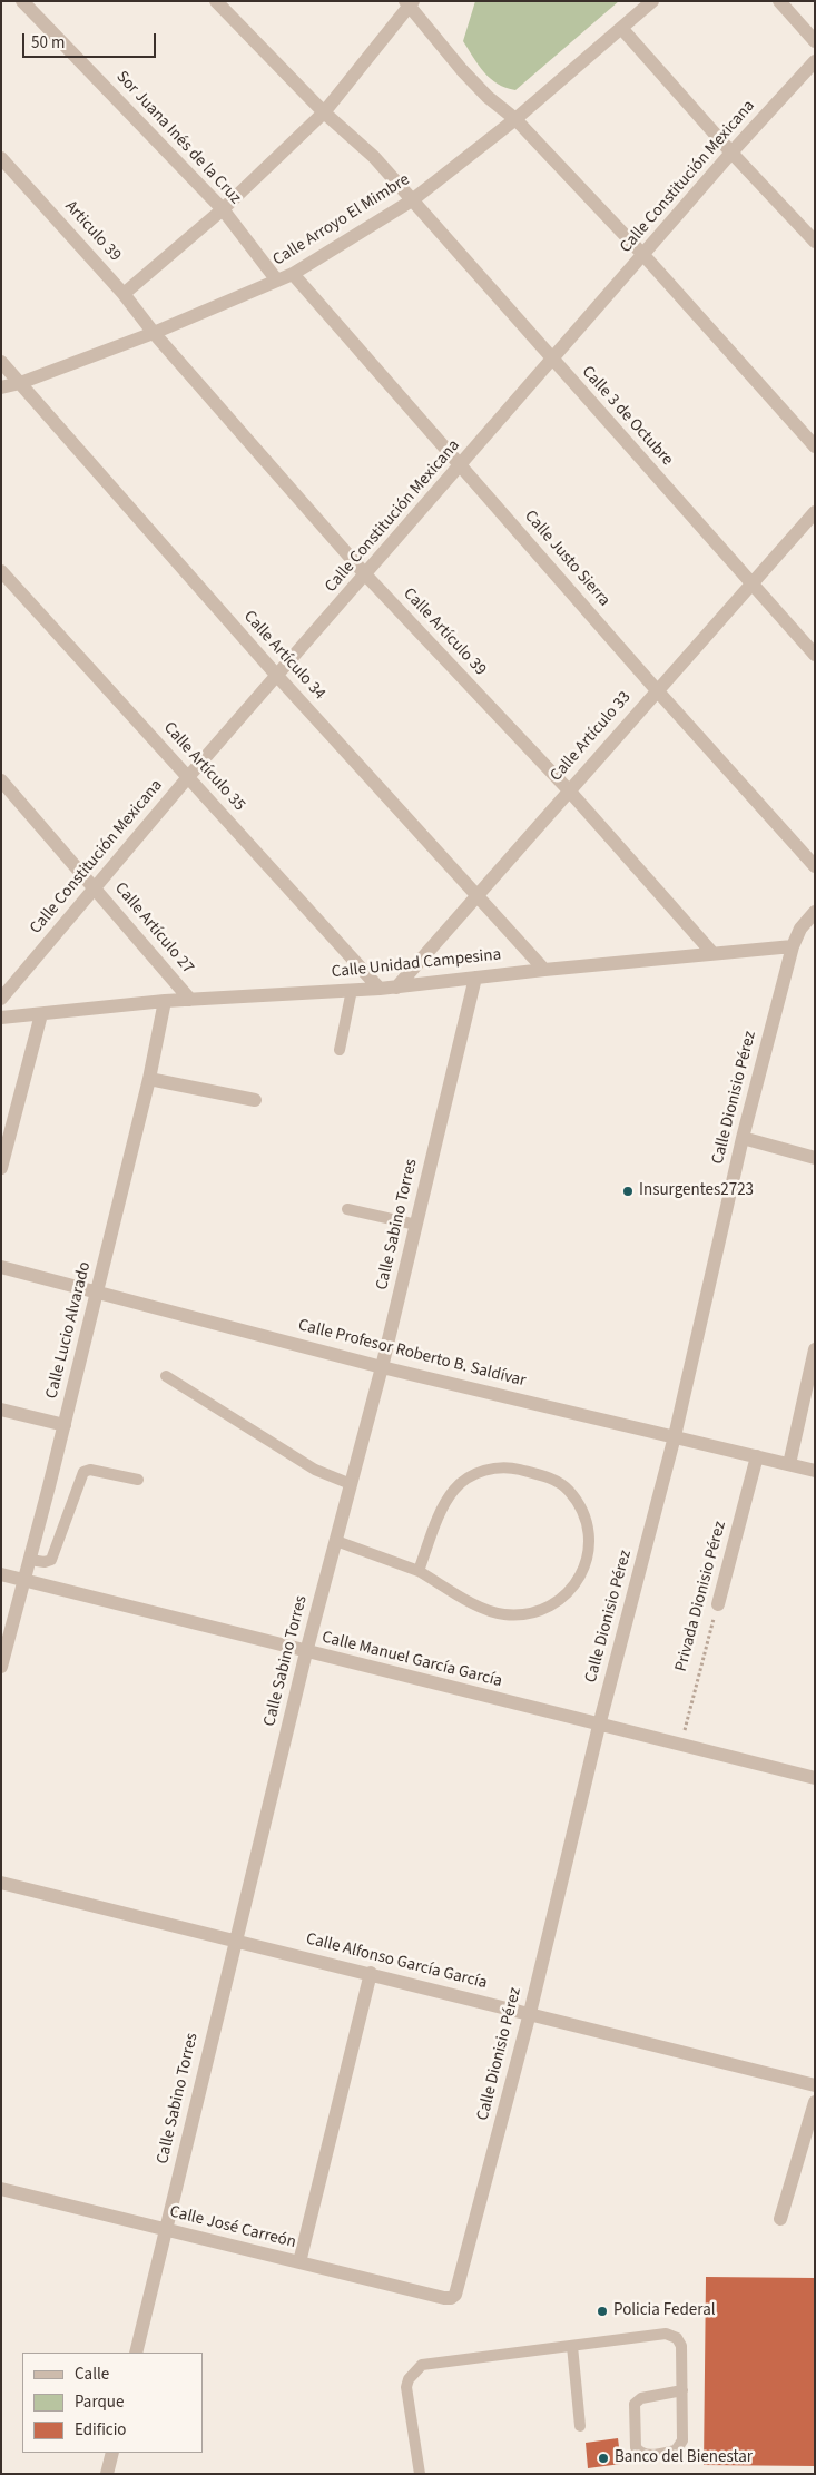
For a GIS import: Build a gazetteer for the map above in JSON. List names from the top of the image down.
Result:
{
  "streets": {
    "street": [
      "Sor Juana Inés de la Cruz",
      "Calle Constitución Mexicana",
      "Calle Arroyo El Mimbre",
      "Articulo 39",
      "Calle 3 de Octubre",
      "Calle Justo Sierra",
      "Calle Artículo 39",
      "Calle Artículo 34",
      "Calle Artículo 33",
      "Calle Artículo 35",
      "Calle Artículo 27",
      "Calle Unidad Campesina",
      "Calle Dionisio Pérez",
      "Calle Sabino Torres",
      "Calle Lucio Alvarado",
      "Calle Profesor Roberto B. Saldívar",
      "Privada Dionisio Pérez",
      "Calle Manuel García García",
      "Calle Alfonso García García",
      "Calle José Carreón"
    ]
  },
  "crossings": [
    ["Sor Juana Inés de la Cruz", "Calle Arroyo El Mimbre"],
    ["Calle Constitución Mexicana", "Calle 3 de Octubre"],
    ["Calle Constitución Mexicana", "Calle Justo Sierra"],
    ["Calle Constitución Mexicana", "Calle Artículo 39"],
    ["Calle Constitución Mexicana", "Calle Artículo 34"],
    ["Calle Constitución Mexicana", "Calle Artículo 35"],
    ["Calle Constitución Mexicana", "Calle Artículo 27"],
    ["Calle Arroyo El Mimbre", "Articulo 39"],
    ["Calle Arroyo El Mimbre", "Calle 3 de Octubre"],
    ["Calle Arroyo El Mimbre", "Calle Justo Sierra"],
    ["Calle Arroyo El Mimbre", "Calle Artículo 39"],
    ["Calle Arroyo El Mimbre", "Calle Artículo 34"],
    ["Articulo 39", "Calle Artículo 39"],
    ["Calle 3 de Octubre", "Calle Artículo 33"],
    ["Calle Justo Sierra", "Calle Artículo 33"],
    ["Calle Artículo 39", "Calle Artículo 33"],
    ["Calle Artículo 39", "Calle Unidad Campesina"],
    ["Calle Artículo 34", "Calle Artículo 33"],
    ["Calle Artículo 34", "Calle Unidad Campesina"],
    ["Calle Artículo 33", "Calle Unidad Campesina"],
    ["Calle Artículo 35", "Calle Unidad Campesina"],
    ["Calle Artículo 27", "Calle Unidad Campesina"],
    ["Calle Unidad Campesina", "Calle Dionisio Pérez"],
    ["Calle Unidad Campesina", "Calle Sabino Torres"],
    ["Calle Unidad Campesina", "Calle Lucio Alvarado"],
    ["Calle Dionisio Pérez", "Calle Profesor Roberto B. Saldívar"],
    ["Calle Dionisio Pérez", "Calle Manuel García García"],
    ["Calle Dionisio Pérez", "Calle Alfonso García García"],
    ["Calle Dionisio Pérez", "Calle José Carreón"],
    ["Calle Sabino Torres", "Calle Profesor Roberto B. Saldívar"],
    ["Calle Sabino Torres", "Calle Manuel García García"],
    ["Calle Sabino Torres", "Calle Alfonso García García"],
    ["Calle Sabino Torres", "Calle José Carreón"],
    ["Calle Lucio Alvarado", "Calle Profesor Roberto B. Saldívar"],
    ["Calle Lucio Alvarado", "Calle Manuel García García"],
    ["Calle Profesor Roberto B. Saldívar", "Privada Dionisio Pérez"],
    ["Privada Dionisio Pérez", "Calle Manuel García García"]
  ],
  "places": ["Insurgentes2723", "Policia Federal", "Banco del Bienestar"],
  "legend": ["Calle", "Parque", "Edificio"],
  "scale_bar": "50 m"
}
